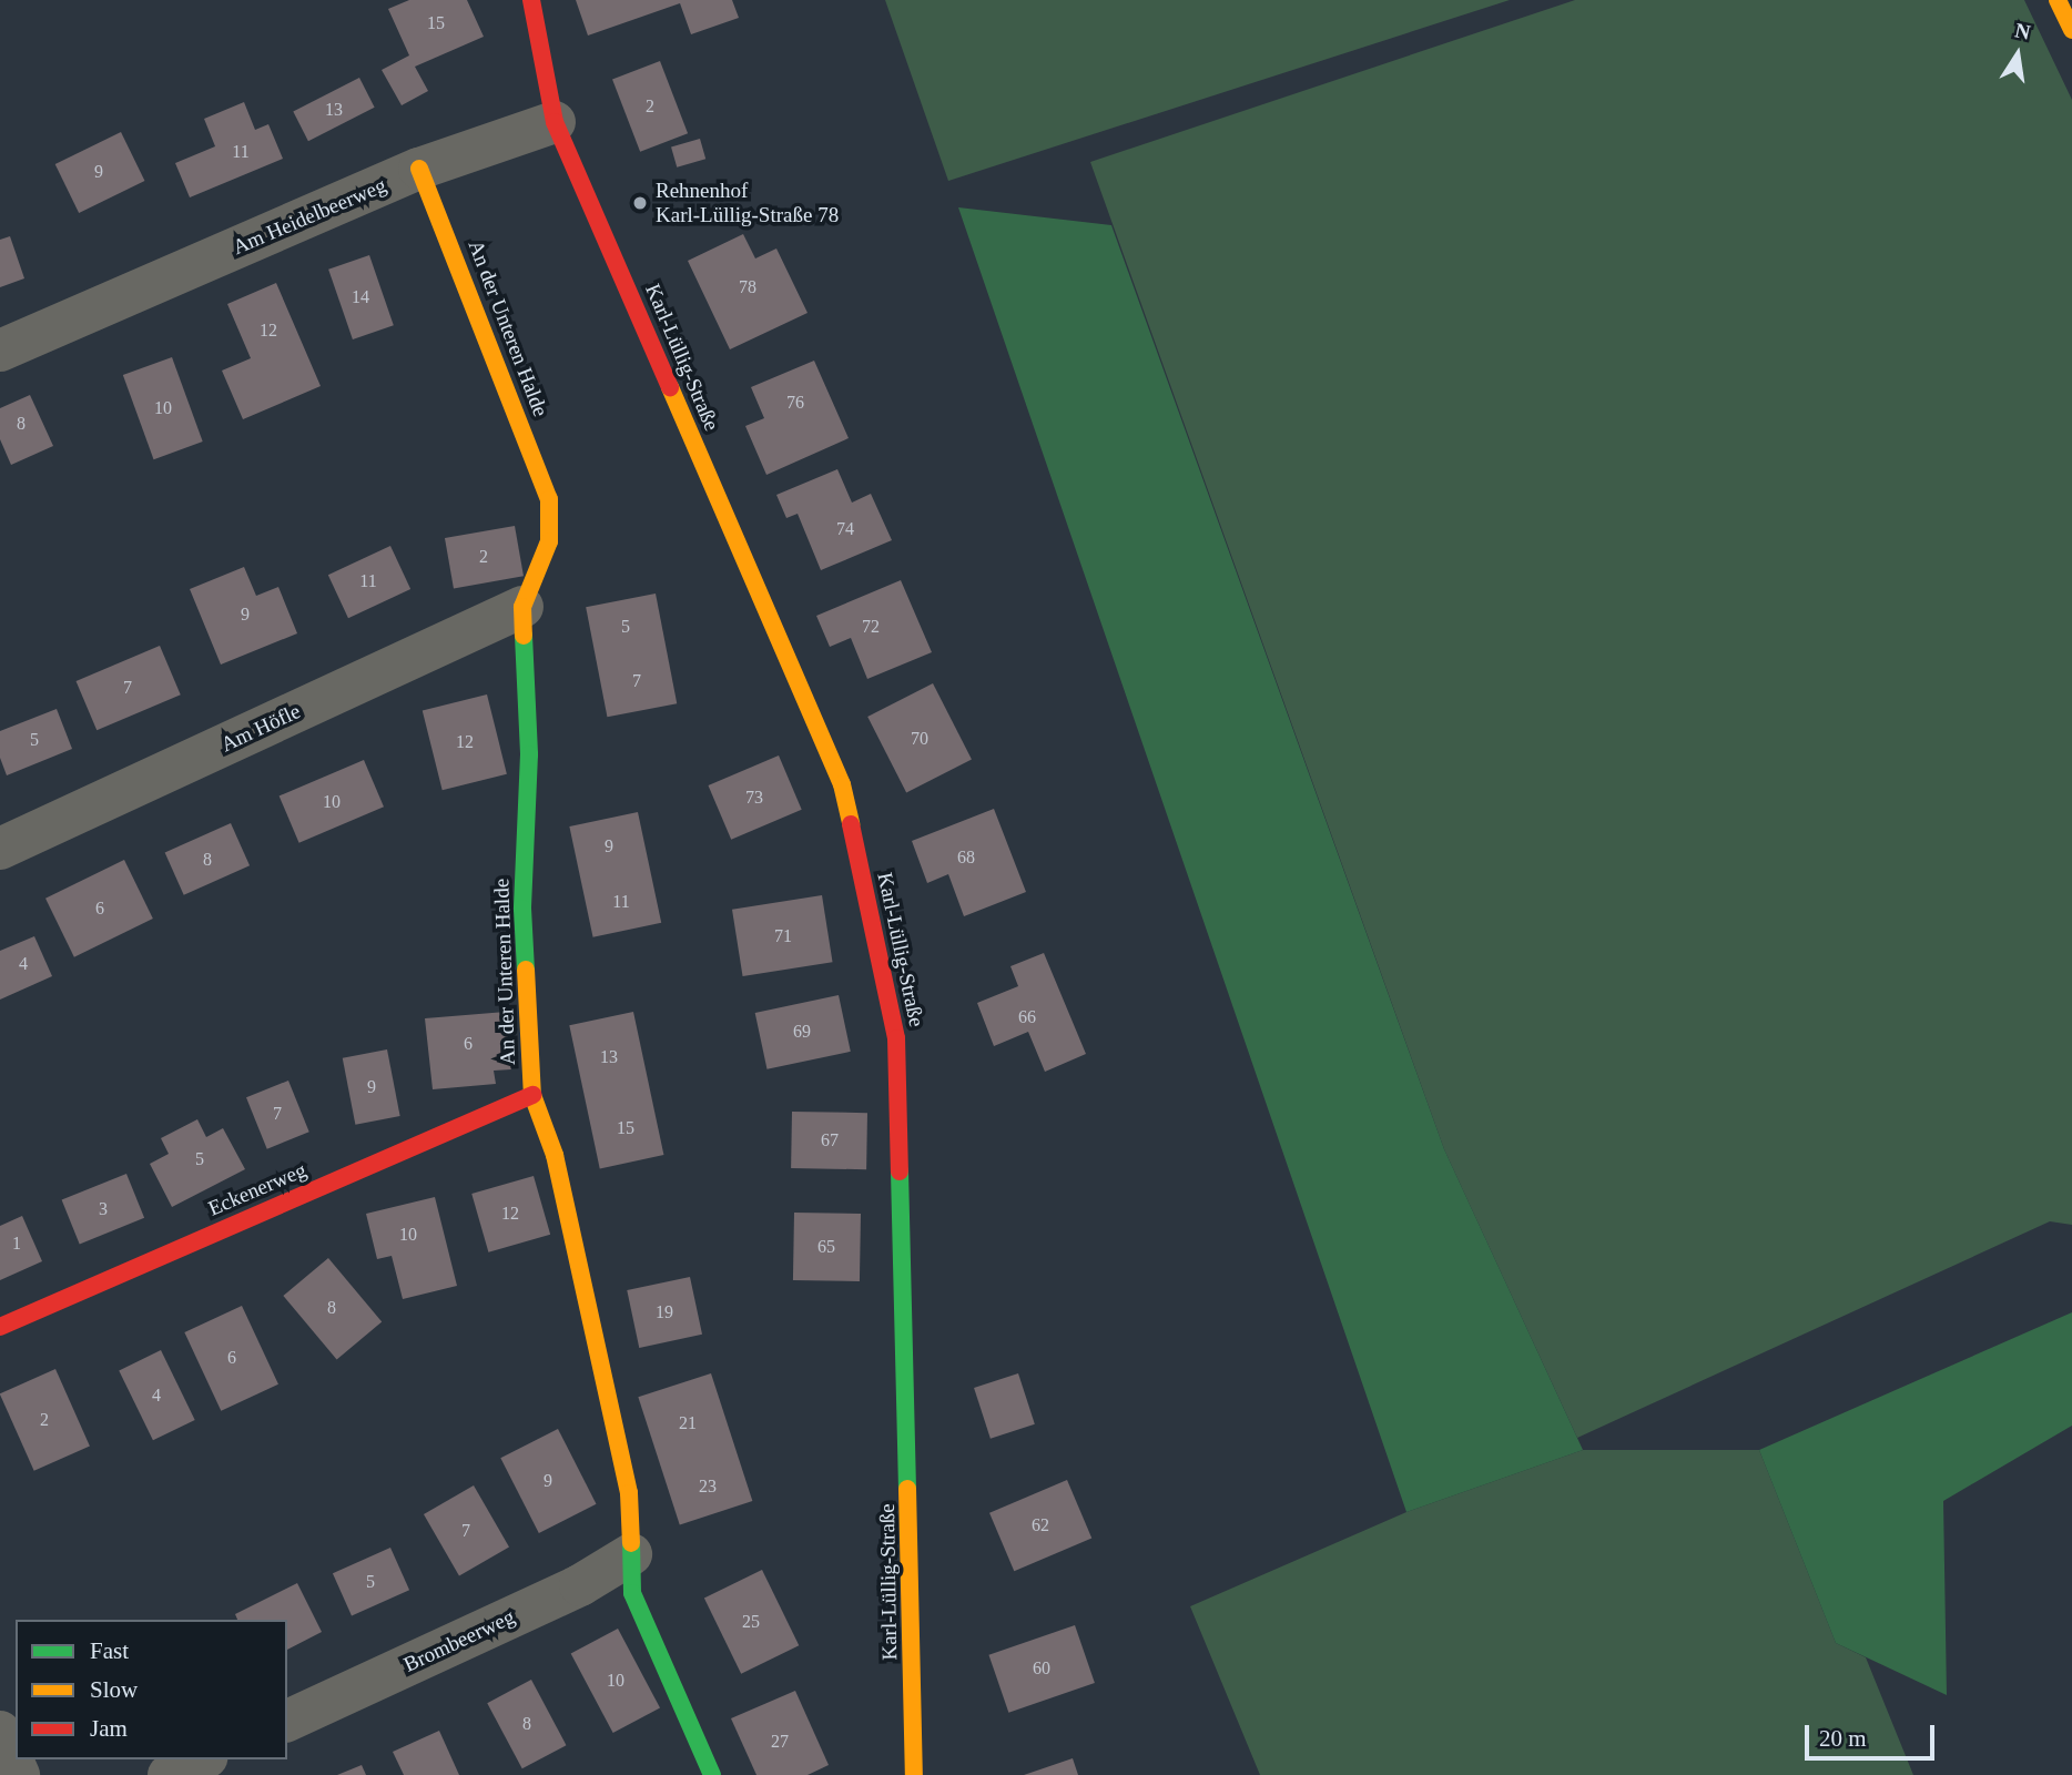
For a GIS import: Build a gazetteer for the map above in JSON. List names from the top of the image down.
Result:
{
  "streets": {
    "street": [
      "Am Heidelbeerweg",
      "An der Unteren Halde",
      "Karl-Lüllig-Straße",
      "Am Höfle",
      "Eckenerweg",
      "Brombeerweg"
    ]
  },
  "crossings": [
    ["Am Heidelbeerweg", "An der Unteren Halde"],
    ["Am Heidelbeerweg", "Karl-Lüllig-Straße"],
    ["An der Unteren Halde", "Am Höfle"],
    ["An der Unteren Halde", "Eckenerweg"],
    ["An der Unteren Halde", "Brombeerweg"]
  ],
  "places": ["Rehnenhof Karl-Lüllig-Straße 78"],
  "house_numbers": [
    "15",
    "2",
    "13",
    "11",
    "9",
    "78",
    "14",
    "12",
    "76",
    "10",
    "8",
    "74",
    "2",
    "11",
    "9",
    "5",
    "72",
    "7",
    "7",
    "70",
    "5",
    "12",
    "73",
    "10",
    "9",
    "68",
    "8",
    "11",
    "6",
    "71",
    "4",
    "66",
    "69",
    "6",
    "13",
    "9",
    "7",
    "15",
    "67",
    "5",
    "3",
    "12",
    "10",
    "1",
    "65",
    "8",
    "19",
    "6",
    "4",
    "2",
    "21",
    "9",
    "23",
    "62",
    "7",
    "5",
    "25",
    "60",
    "10",
    "8",
    "27"
  ],
  "legend": ["Fast", "Slow", "Jam"],
  "scale_bar": "20 m",
  "north": "top"
}
